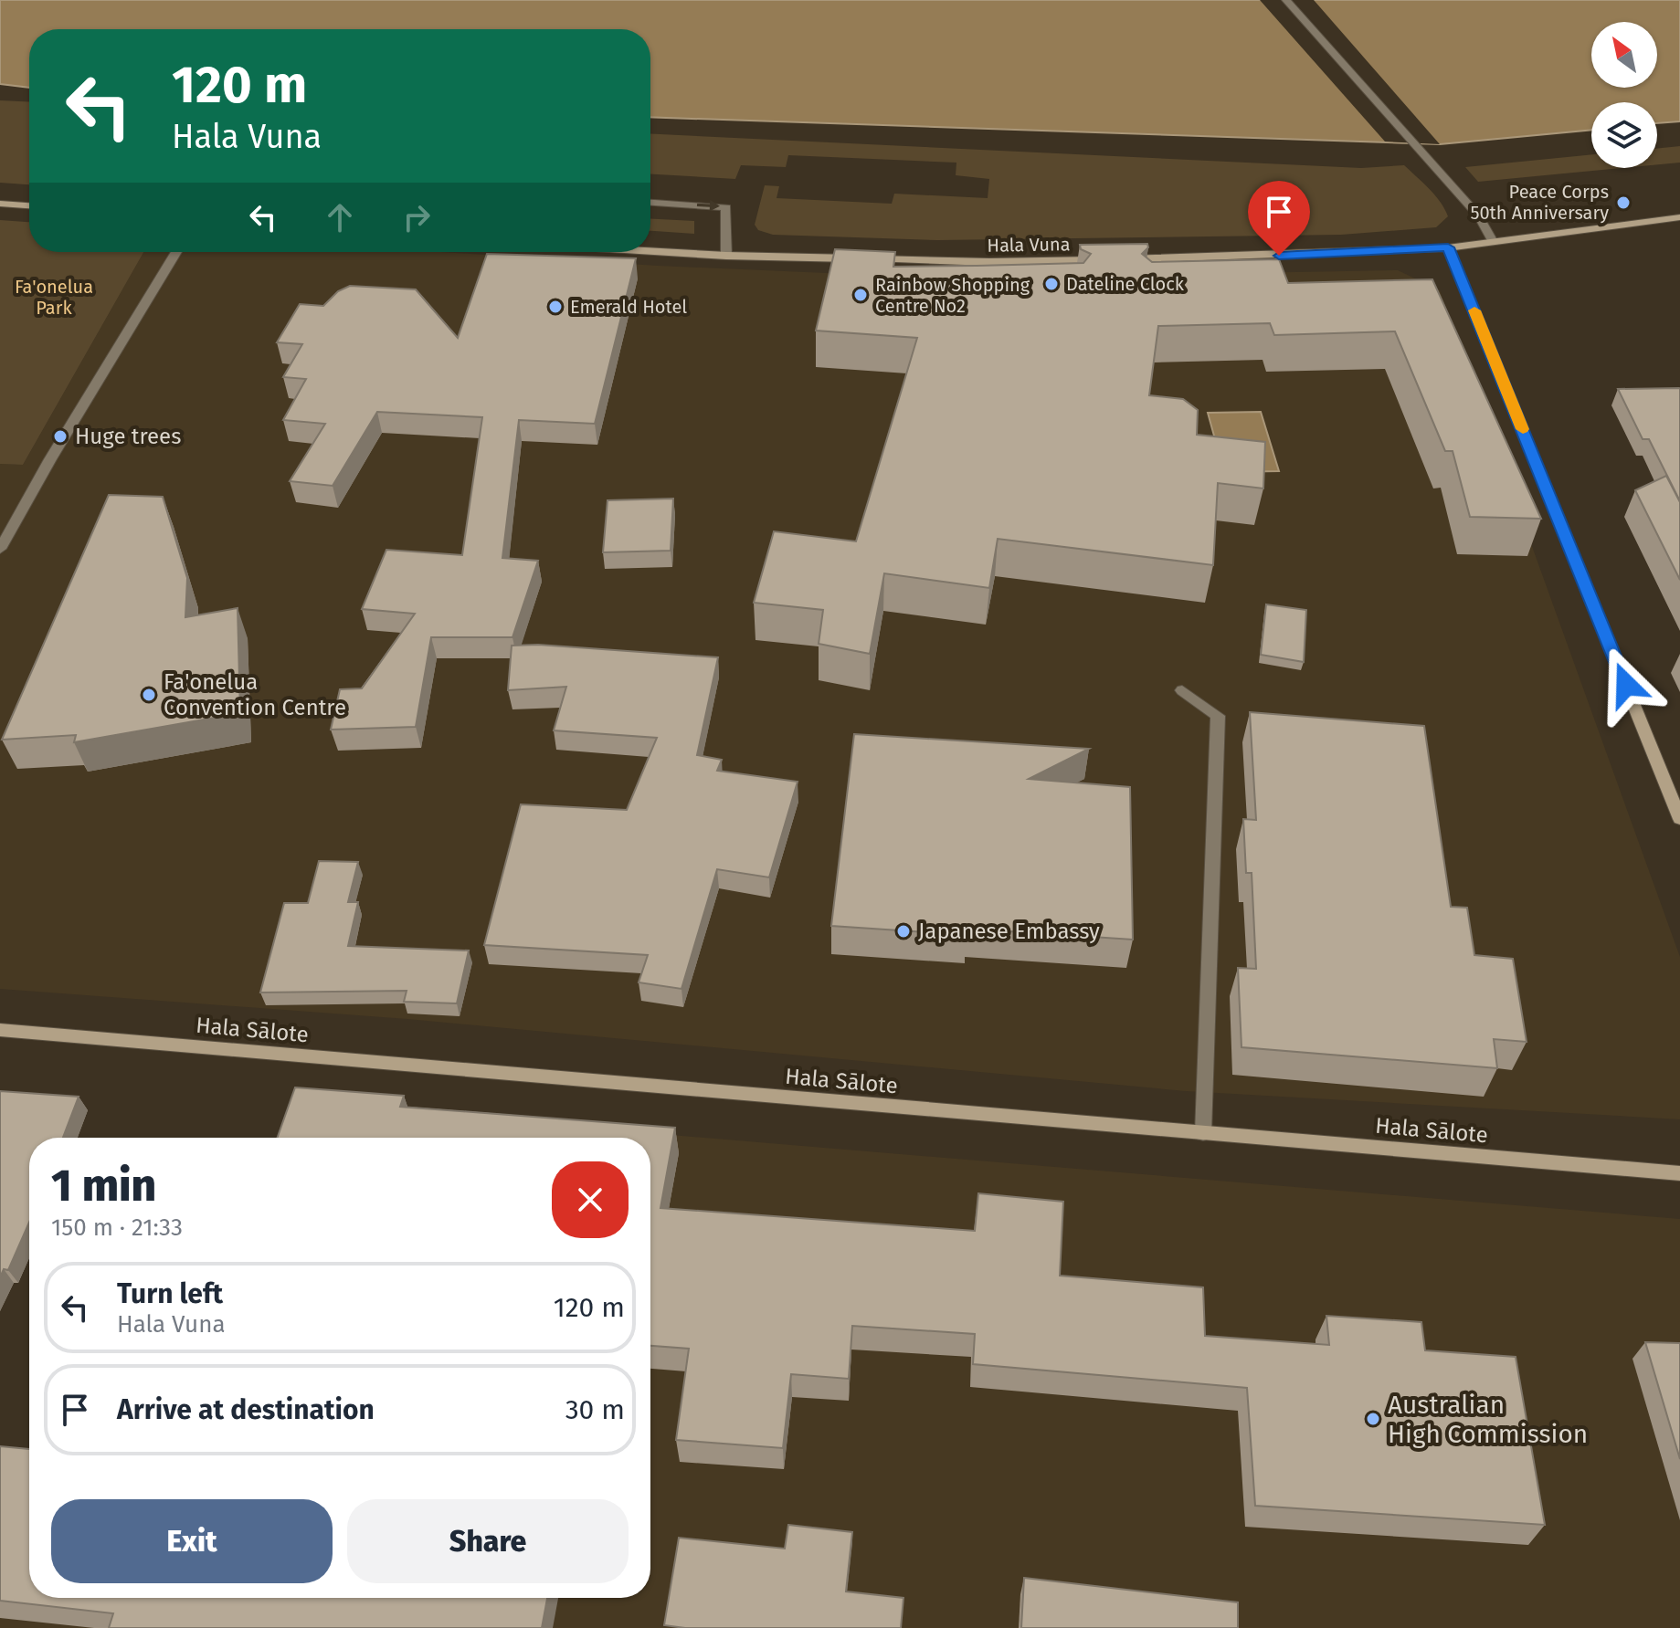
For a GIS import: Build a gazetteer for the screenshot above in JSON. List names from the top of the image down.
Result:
{
  "streets": {
    "main road": ["Hala Vuna", "Hala Sālote"]
  },
  "parks": ["Fa'onelua Park"],
  "places": [
    "Peace Corps 50th Anniversary",
    "Dateline Clock",
    "Rainbow Shopping Centre No2",
    "Emerald Hotel",
    "Huge trees",
    "Fa'onelua Convention Centre",
    "Japanese Embassy",
    "Australian High Commission"
  ],
  "north": "top left",
  "page": {
    "turn": ["120 m", "Hala Vuna"],
    "heading": ["1 min", "150 m · 21:33"],
    "list": [
      {
        "name": "Turn left",
        "note": "Hala Vuna",
        "value": "120 m"
      },
      {
        "name": "Arrive at destination",
        "value": "30 m"
      }
    ],
    "buttons": ["Exit", "Share"]
  }
}
